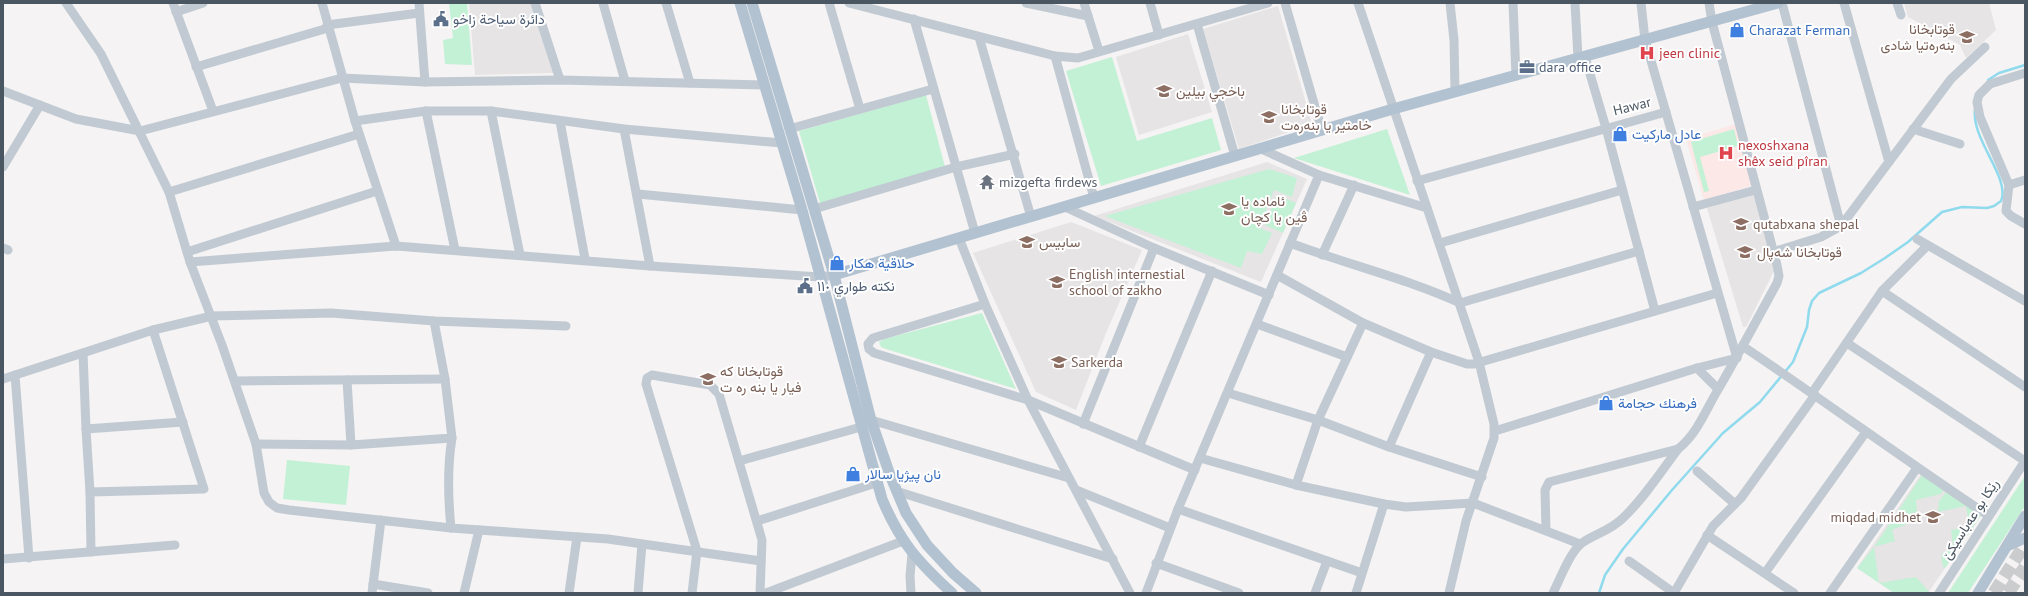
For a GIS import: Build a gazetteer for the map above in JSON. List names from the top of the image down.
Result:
{
  "streets": {
    "street": ["Hawar", "رێكا بو عه‌باسيكێ"]
  },
  "places": {
    "public building": ["دائرة سياحة زاخو", "نكته طواري ١١٠"],
    "shop": [
      "Charazat Ferman",
      "عادل ماركيت",
      "حلاقية هكار",
      "فرهنك حجامة",
      "نان پيژيا سالار"
    ],
    "school or university": [
      "قوتابخانا بنەرەتیا شادی",
      "باخجي بيلين",
      "قوتابخانا خامتیر یا بنەرەت",
      "ئاماده یا ڤین یا کچان",
      "qutabxana shepal",
      "سابيس",
      "قوتابخانا شەپال",
      "English internestial school of zakho",
      "Sarkerda",
      "قوتابخانا كه فيار يا بنه ره ت",
      "miqdad midhet"
    ],
    "hospital": ["jeen clinic", "nexoshxana shêx seid pîran"],
    "office": ["dara office"],
    "temple": ["mizgefta firdews"]
  }
}
